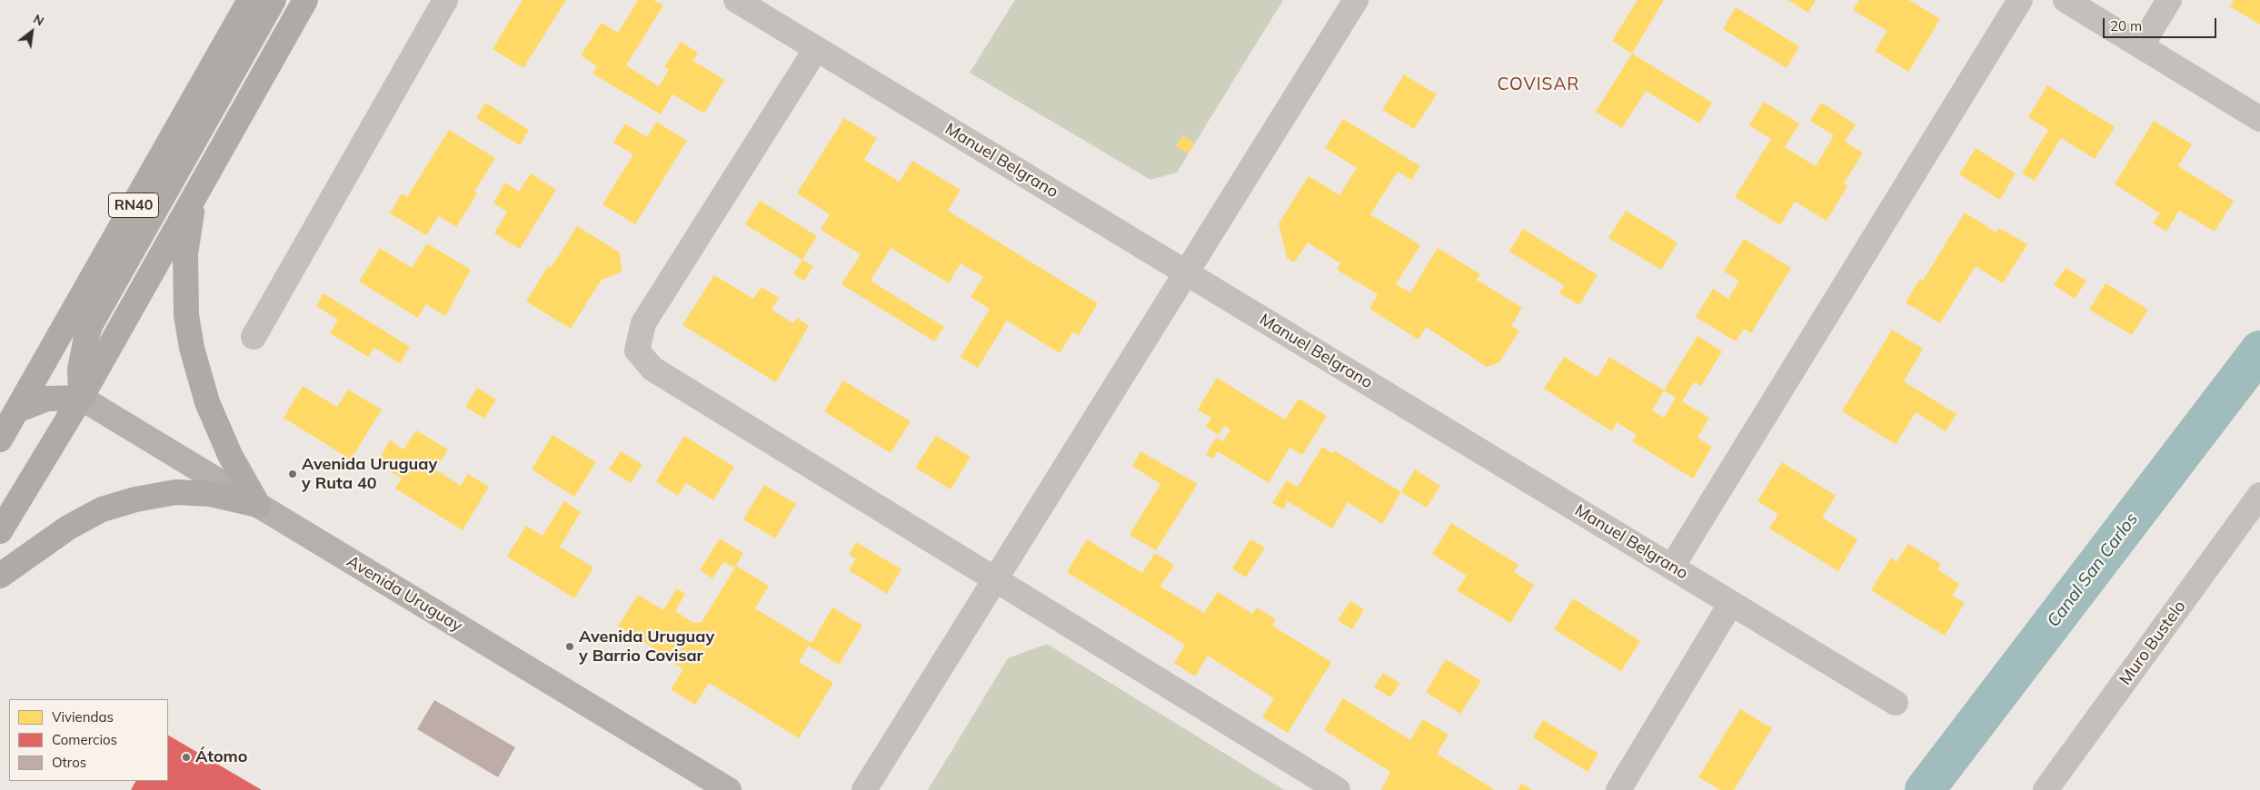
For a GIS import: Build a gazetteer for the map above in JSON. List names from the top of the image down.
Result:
{
  "streets": {
    "highway": ["RN40"],
    "main road": ["Avenida Uruguay"],
    "street": ["Manuel Belgrano", "Muro Bustelo"]
  },
  "crossings": [
    ["RN40", "Avenida Uruguay"]
  ],
  "districts": ["COVISAR"],
  "water": ["Canal San Carlos"],
  "places": ["Avenida Uruguay y Ruta 40", "Avenida Uruguay y Barrio Covisar", "Átomo"],
  "legend": ["Viviendas", "Comercios", "Otros"],
  "scale_bar": "20 m",
  "north": "top right"
}
